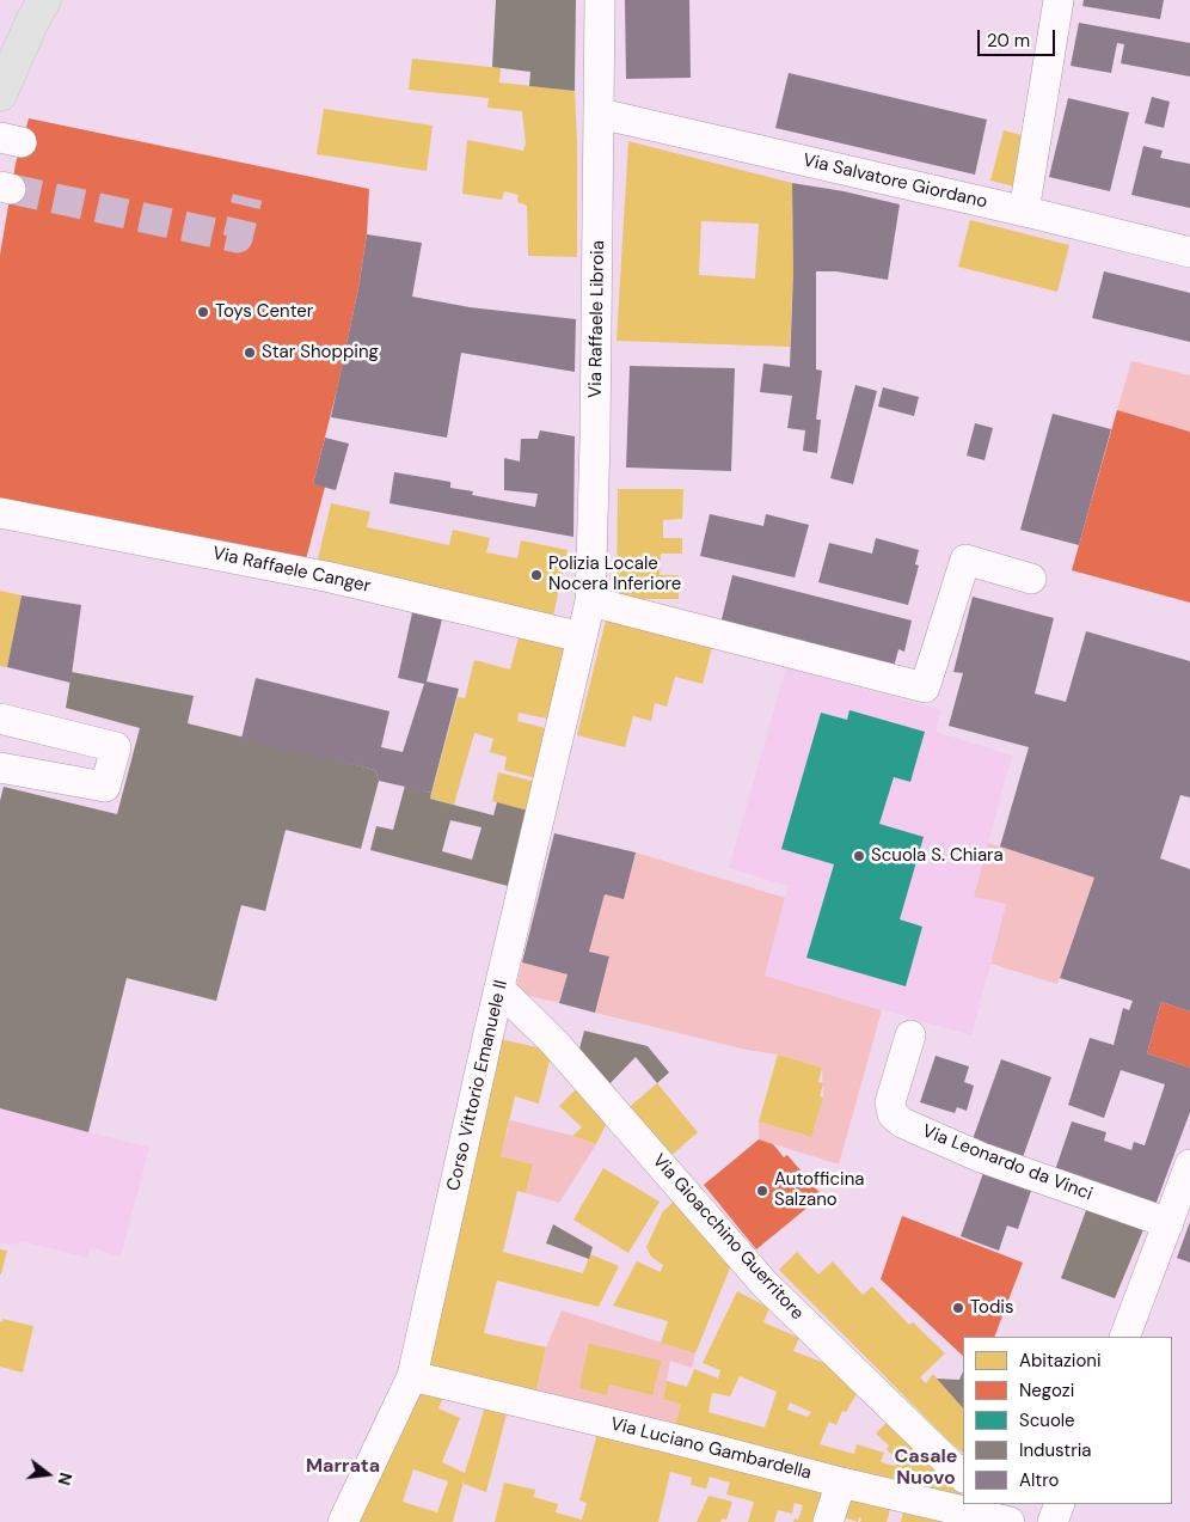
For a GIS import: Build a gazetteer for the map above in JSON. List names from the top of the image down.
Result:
{
  "streets": {
    "street": [
      "Via Salvatore Giordano",
      "Via Raffaele Libroia",
      "Via Raffaele Canger",
      "Corso Vittorio Emanuele II",
      "Via Leonardo da Vinci",
      "Via Gioacchino Guerritore",
      "Via Luciano Gambardella"
    ]
  },
  "crossings": [
    ["Via Salvatore Giordano", "Via Raffaele Libroia"],
    ["Via Raffaele Libroia", "Via Raffaele Canger"],
    ["Via Raffaele Libroia", "Corso Vittorio Emanuele II"],
    ["Via Raffaele Canger", "Corso Vittorio Emanuele II"],
    ["Corso Vittorio Emanuele II", "Via Gioacchino Guerritore"],
    ["Corso Vittorio Emanuele II", "Via Luciano Gambardella"]
  ],
  "districts": ["Casale Nuovo", "Marrata"],
  "places": [
    "Toys Center",
    "Star Shopping",
    "Polizia Locale Nocera Inferiore",
    "Scuola S. Chiara",
    "Autofficina Salzano",
    "Todis"
  ],
  "legend": [
    "Abitazioni",
    "Negozi",
    "Scuole",
    "Industria",
    "Altro"
  ],
  "scale_bar": "20 m",
  "north": "right"
}
